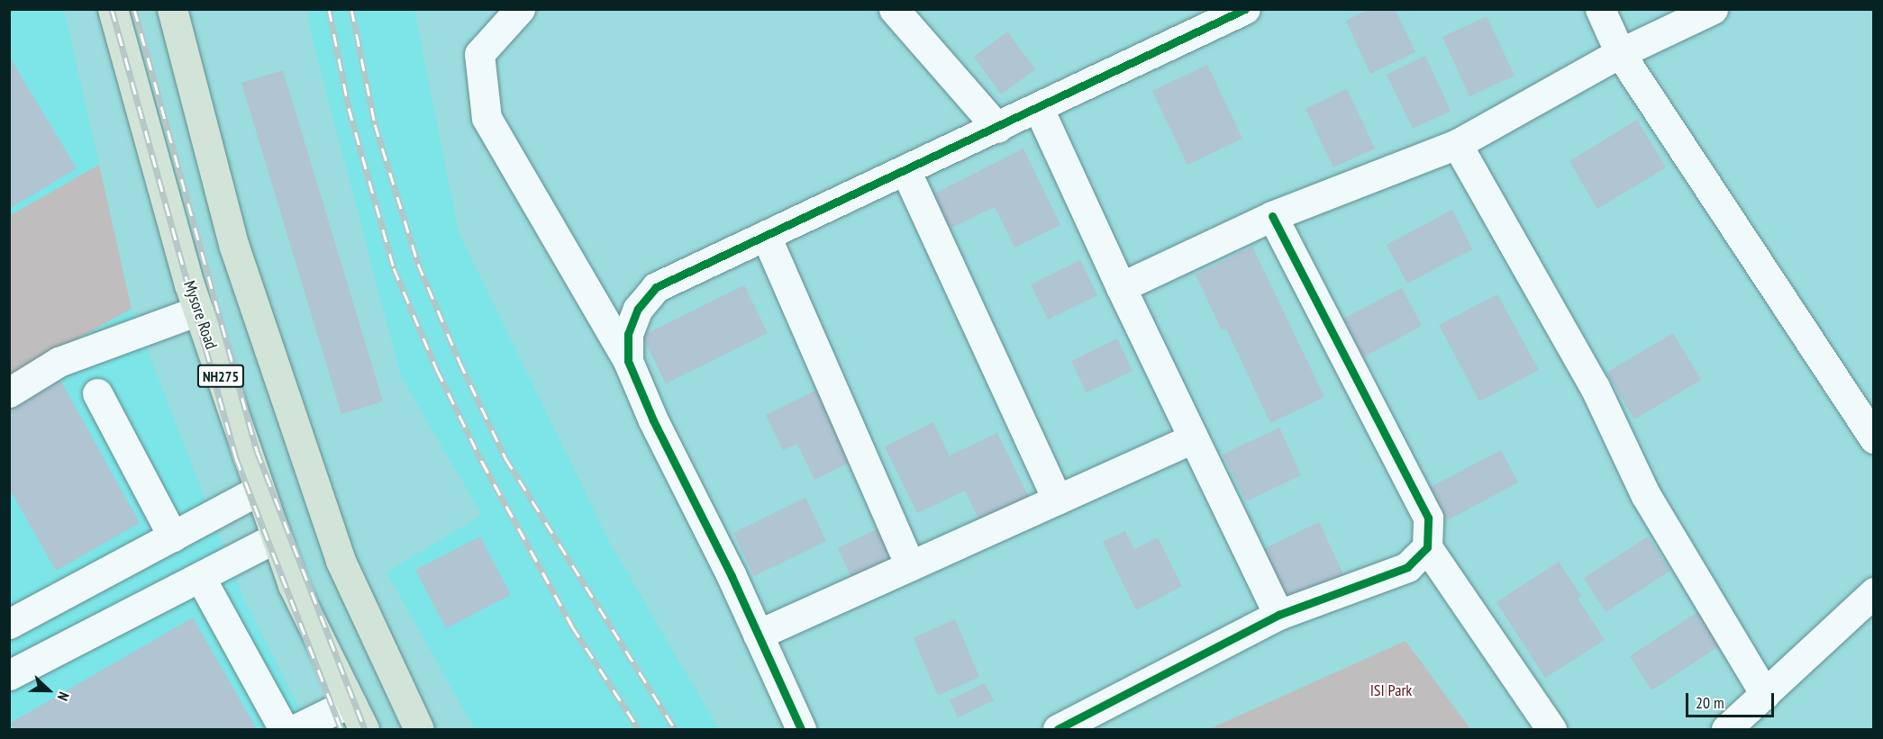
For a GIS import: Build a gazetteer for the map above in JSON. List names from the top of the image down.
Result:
{
  "streets": {
    "highway": ["Mysore Road", "NH275"]
  },
  "parks": ["ISI Park"],
  "scale_bar": "20 m",
  "north": "right"
}
